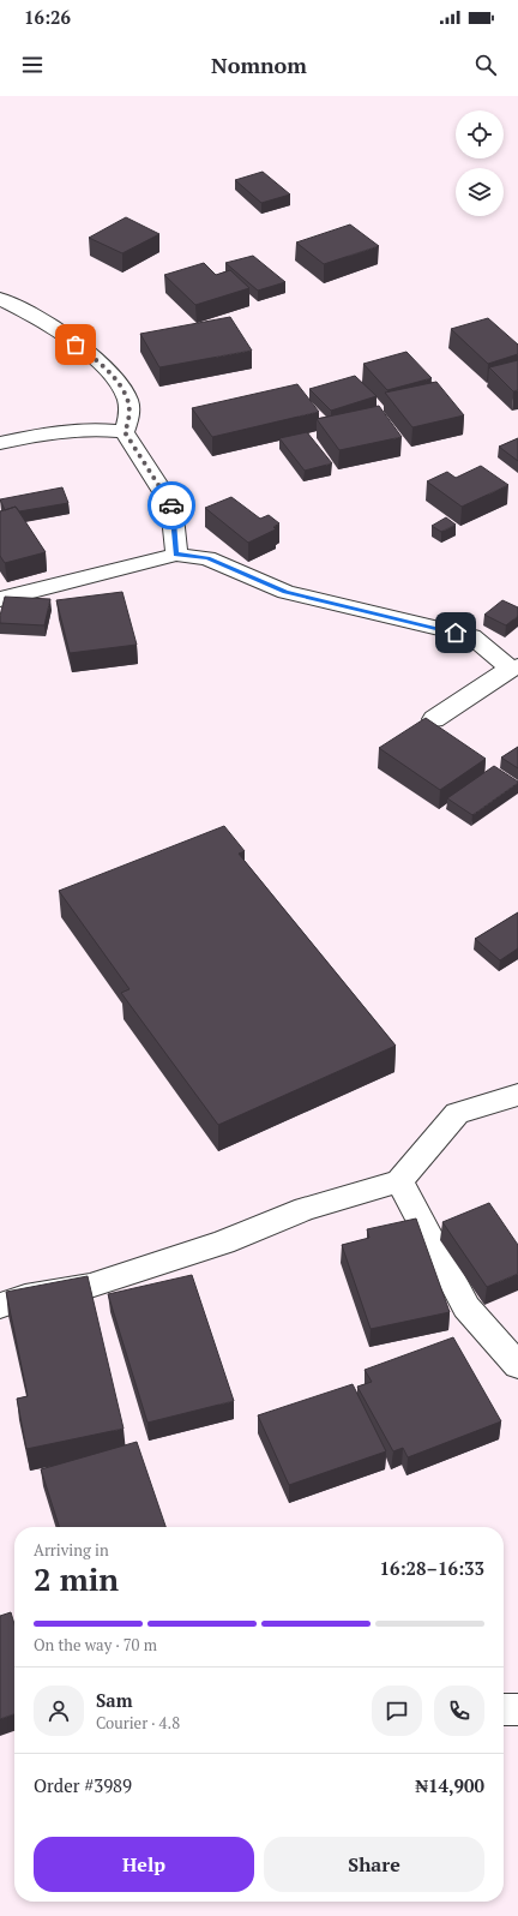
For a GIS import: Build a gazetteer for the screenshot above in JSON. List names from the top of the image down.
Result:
{
  "page": {
    "status": "16:26",
    "header": "Nomnom",
    "heading": ["2 min", "Arriving in", "16:28–16:33"],
    "panel": [
      "Sam",
      "Courier · 4.8",
      "Order #3989",
      "₦14,900"
    ],
    "bar": "On the way · 70 m",
    "buttons": ["Help", "Share"]
  }
}
